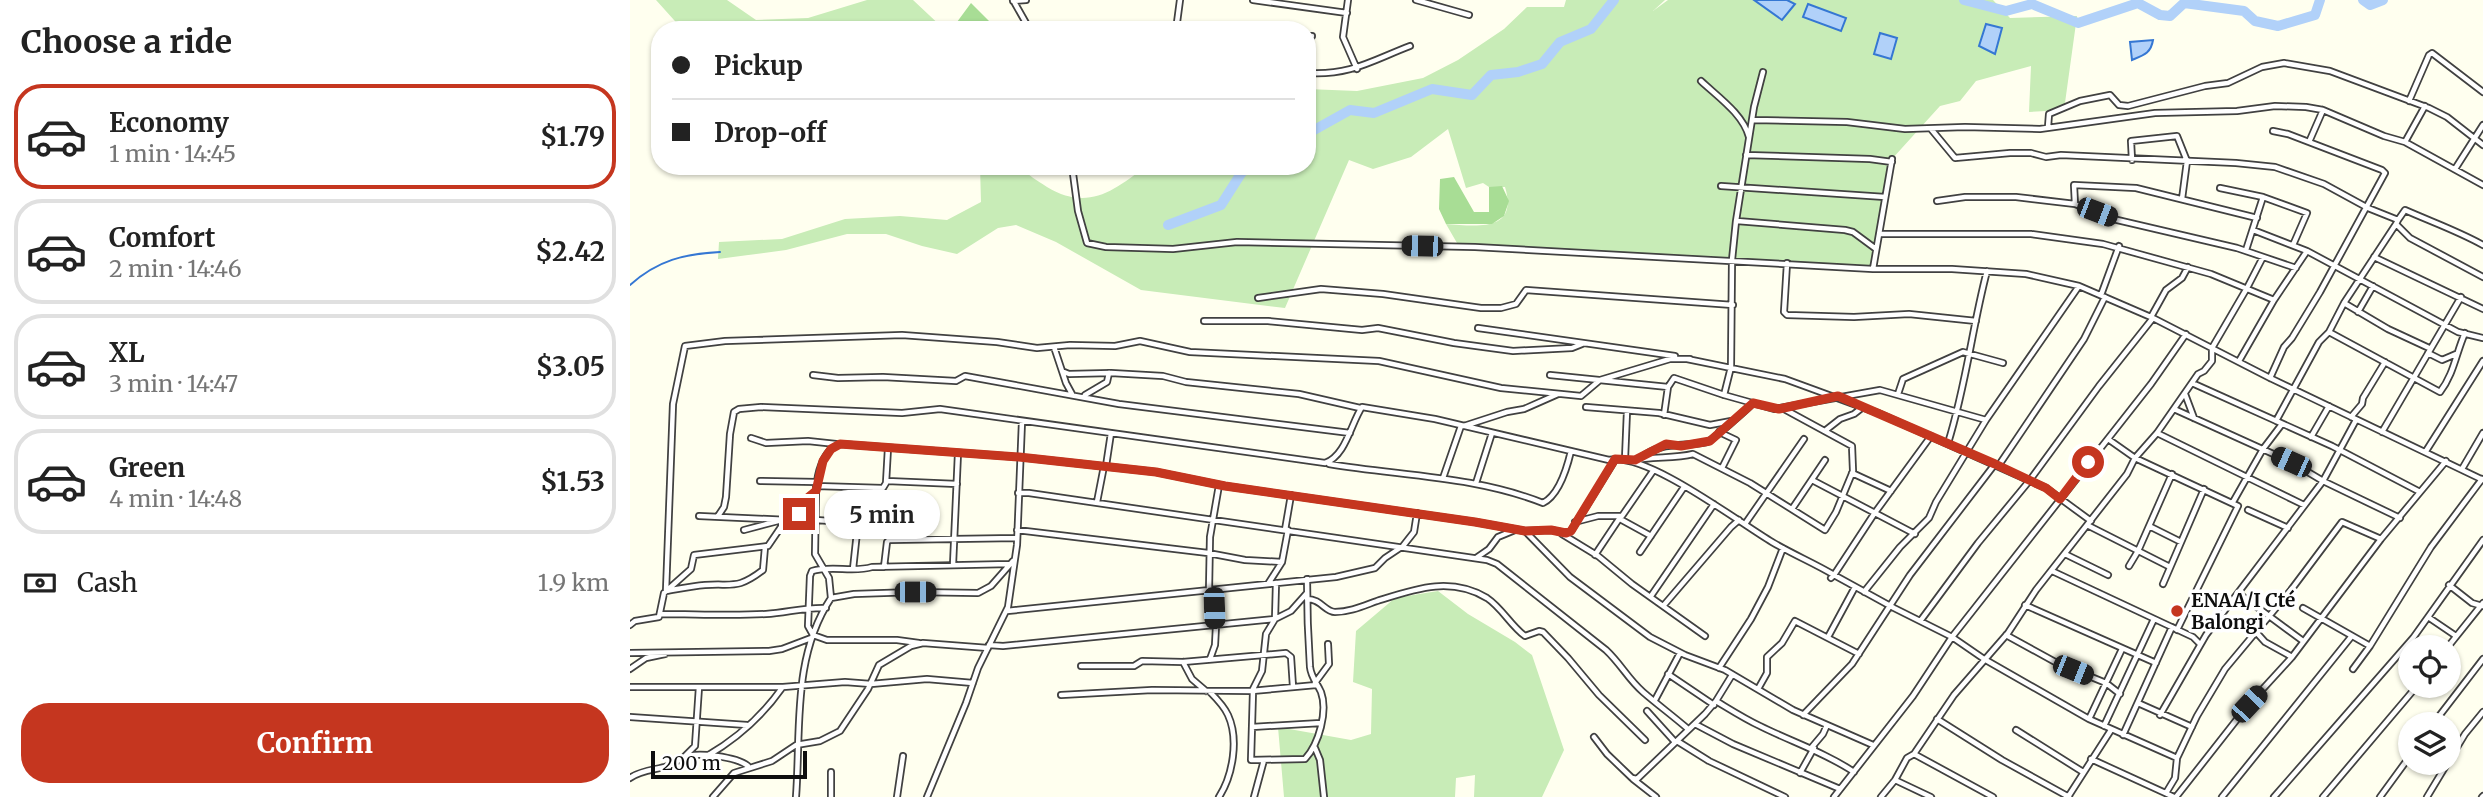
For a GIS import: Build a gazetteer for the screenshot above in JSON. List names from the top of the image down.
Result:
{
  "places": ["ENAA/I Cté Balongi"],
  "scale_bar": "200 m",
  "page": {
    "heading": "Choose a ride",
    "banner": ["Pickup", "Drop-off"],
    "list": [
      {
        "name": "Economy",
        "note": "1 min · 14:45",
        "value": "$1.79"
      },
      {
        "name": "Comfort",
        "note": "2 min · 14:46",
        "value": "$2.42"
      },
      {
        "name": "XL",
        "note": "3 min · 14:47",
        "value": "$3.05"
      },
      {
        "name": "Green",
        "note": "4 min · 14:48",
        "value": "$1.53"
      }
    ],
    "bubble": "5 min",
    "pay": ["Cash", "1.9 km"],
    "buttons": "Confirm",
    "scale": "200 m"
  }
}
